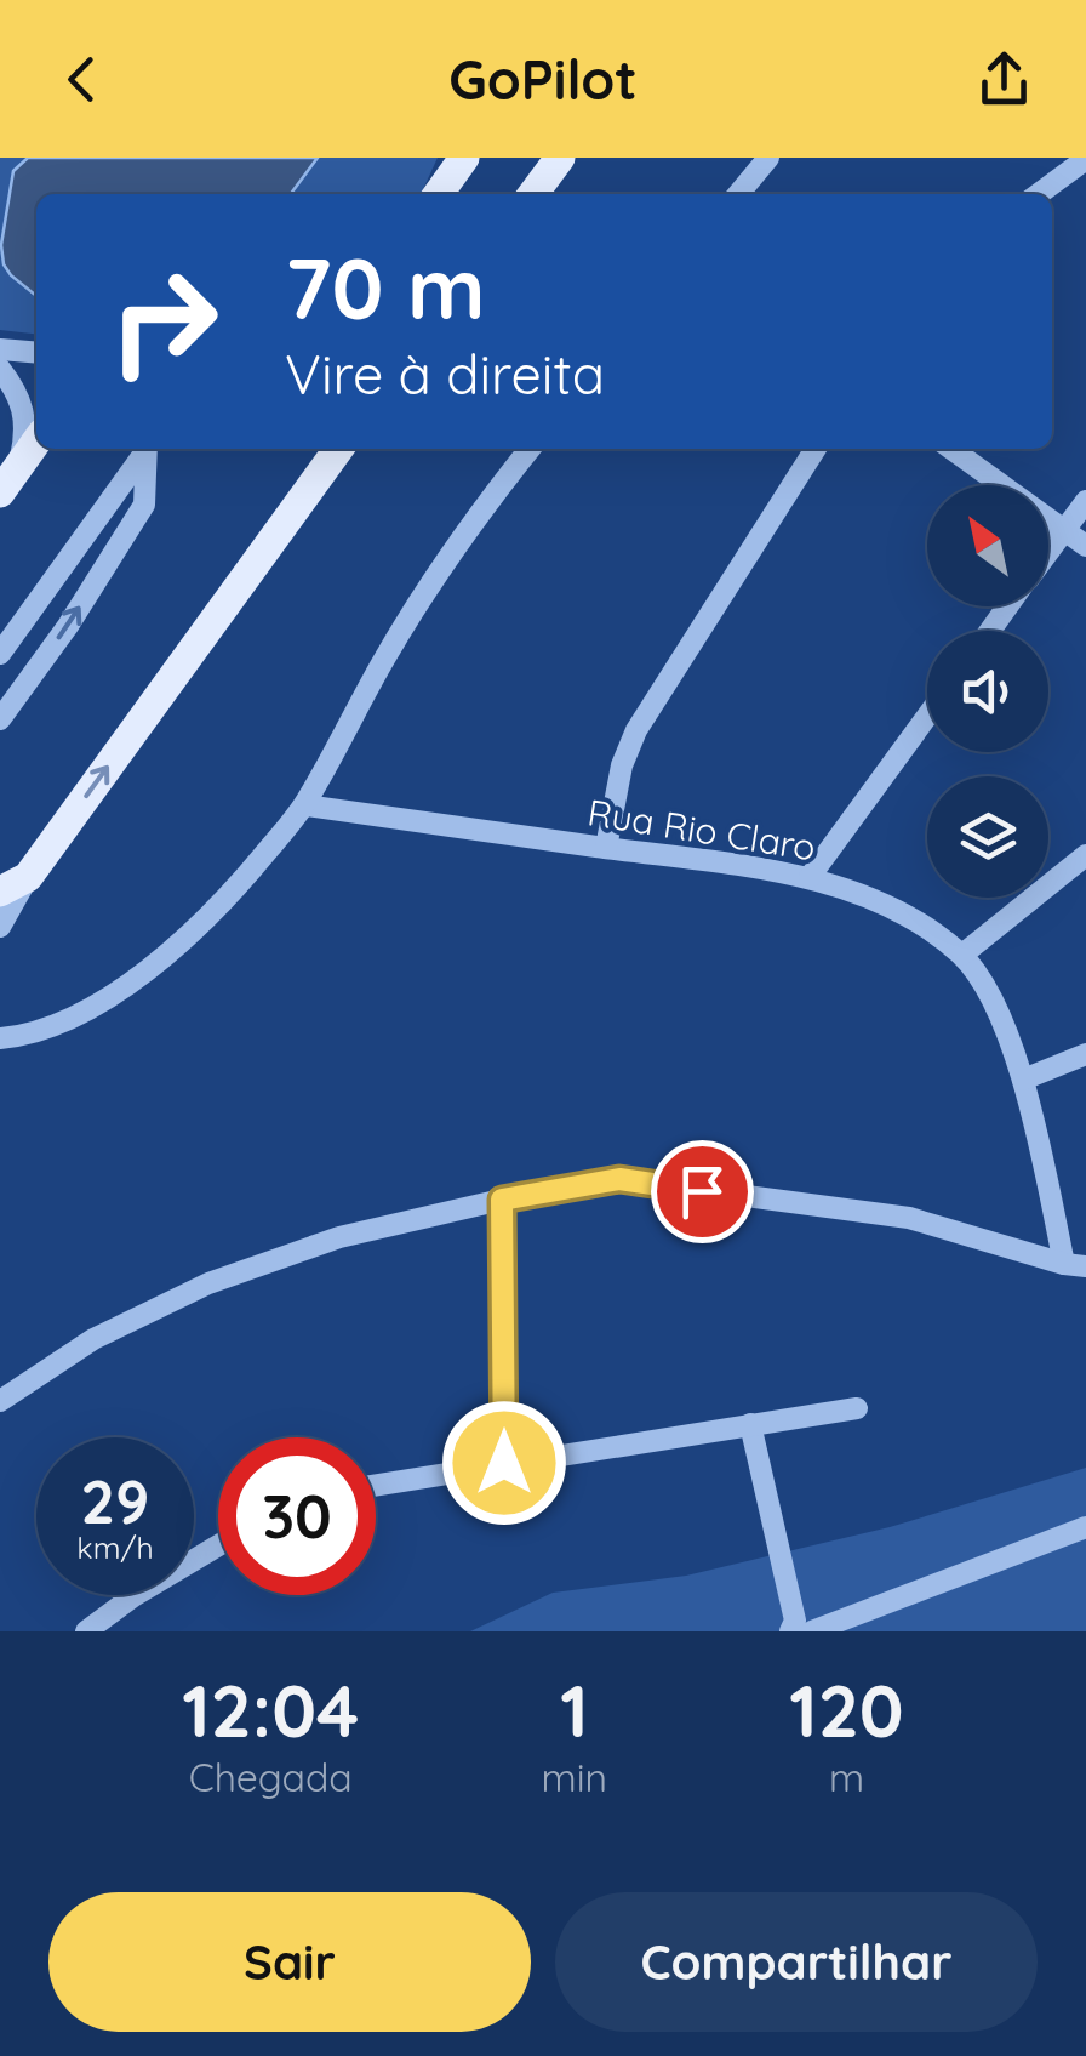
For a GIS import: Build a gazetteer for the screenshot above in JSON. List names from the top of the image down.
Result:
{
  "streets": {
    "street": ["Rua Rio Claro"]
  },
  "north": "top left",
  "page": {
    "header": "GoPilot",
    "turn": ["70 m", "Vire à direita"],
    "speed": "29 km/h",
    "limit": "30",
    "eta": [
      "12:04",
      "Chegada",
      "1",
      "min",
      "120",
      "m"
    ],
    "buttons": ["Sair", "Compartilhar"]
  }
}
